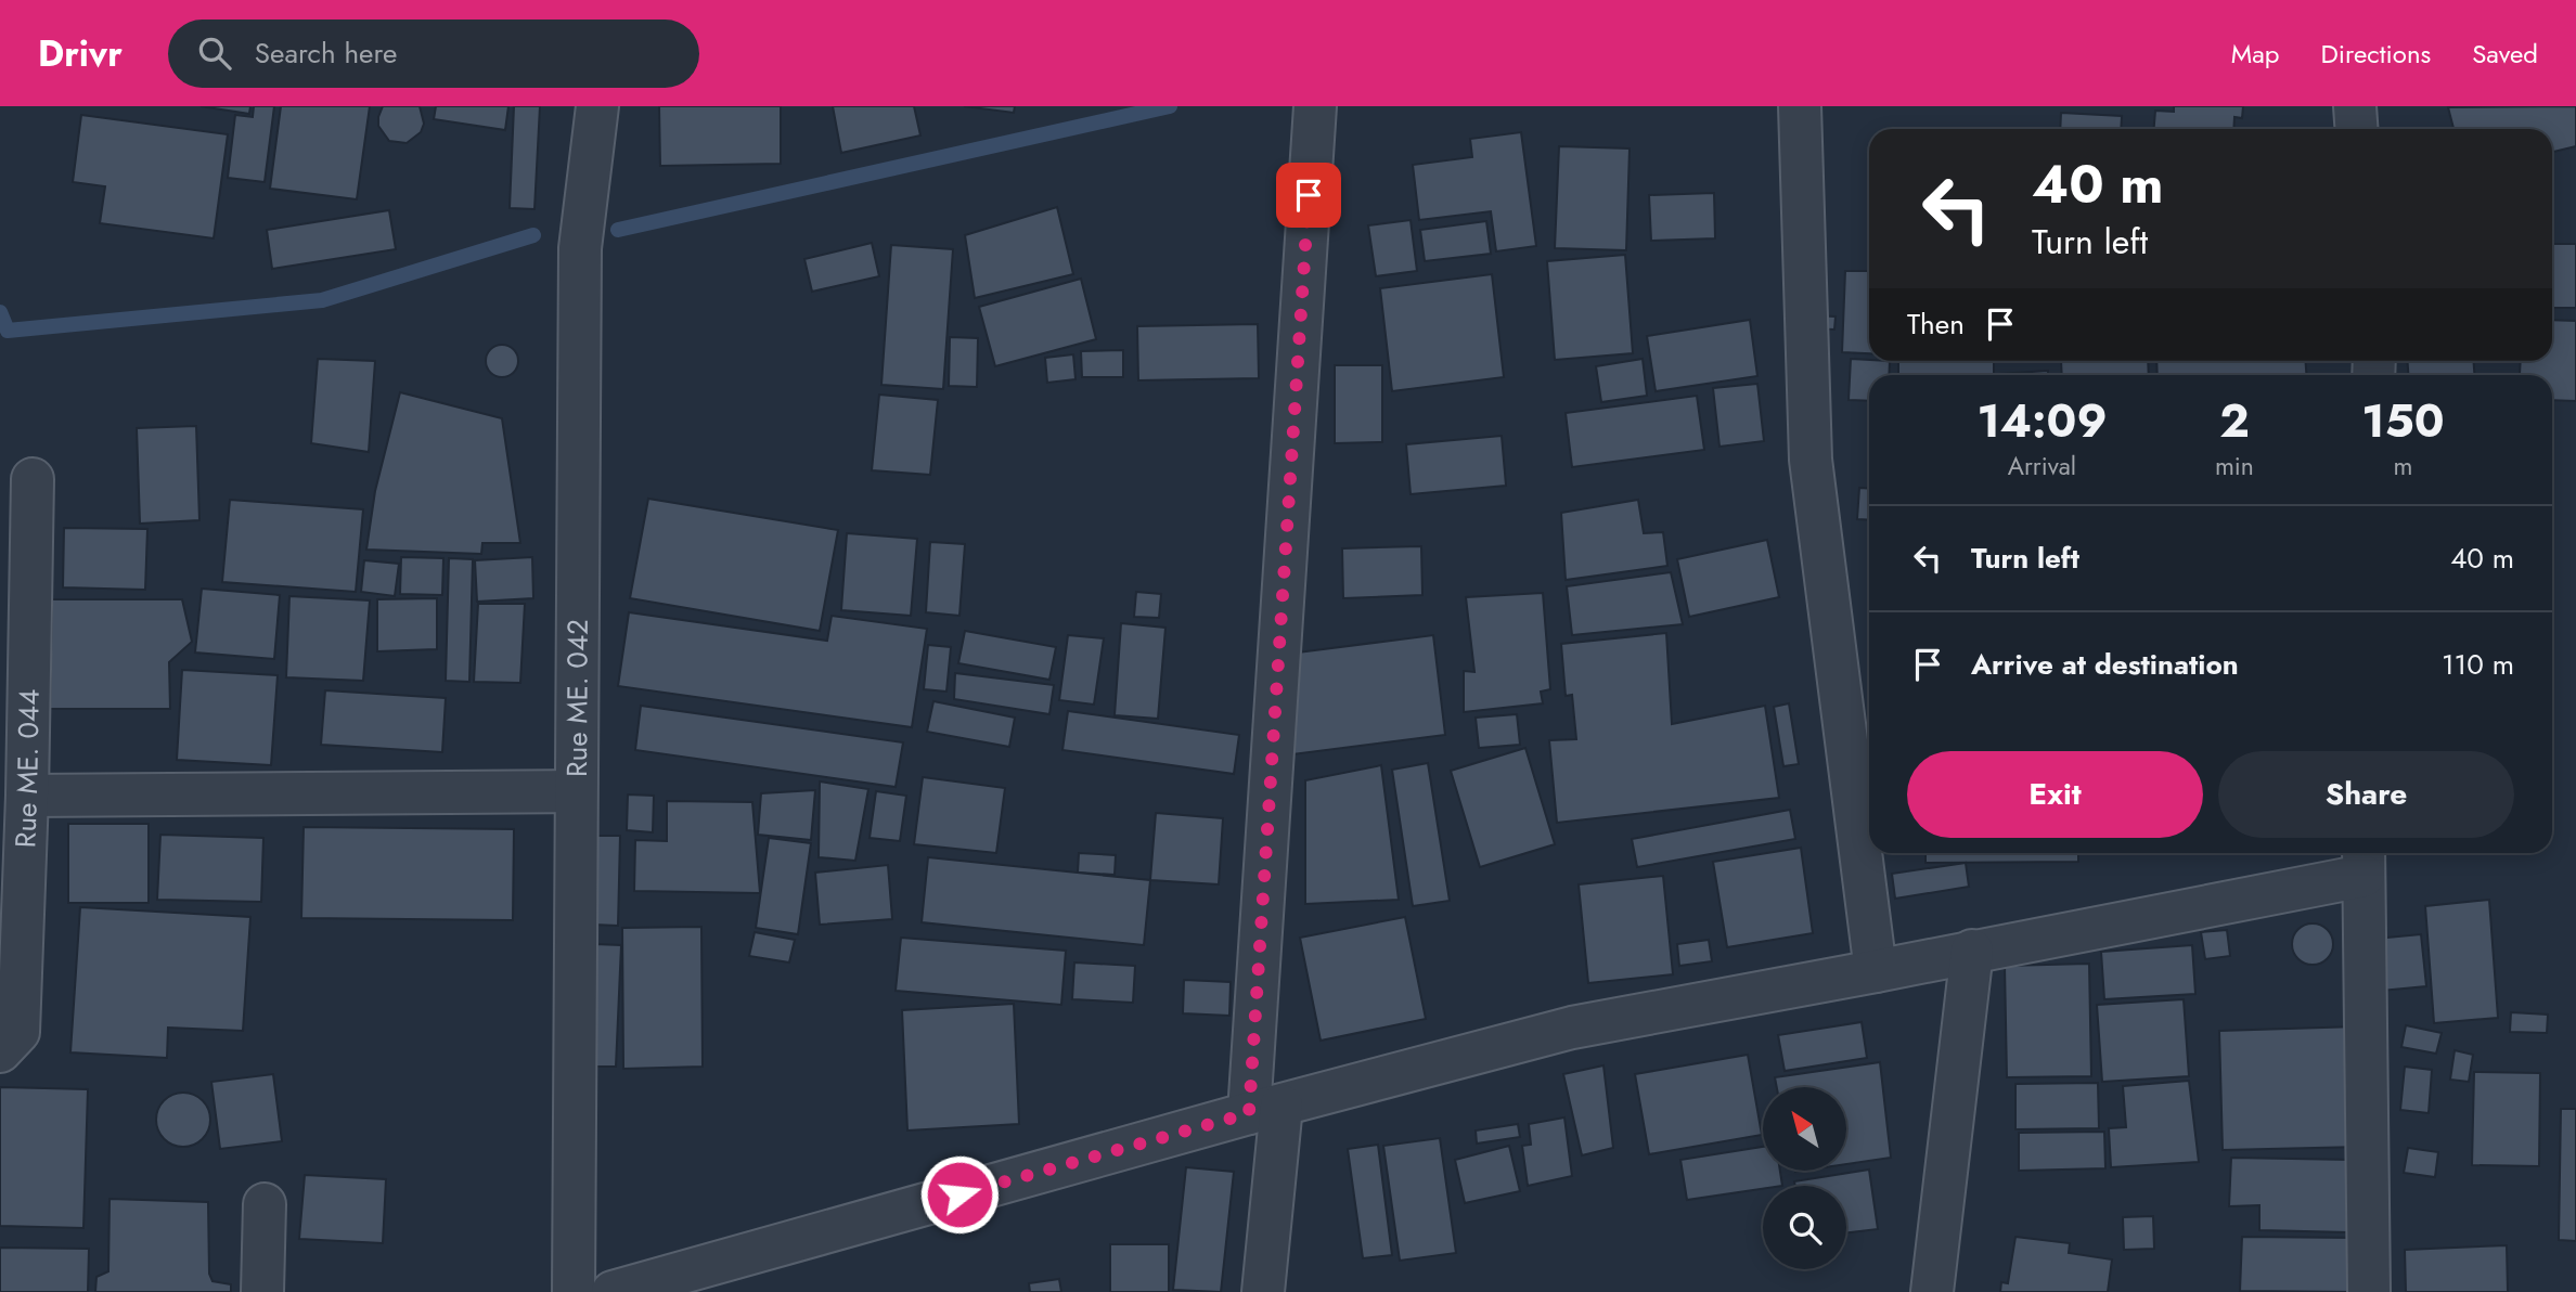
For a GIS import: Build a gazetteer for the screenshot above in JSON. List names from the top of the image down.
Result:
{
  "streets": {
    "street": ["Rue ME. 042", "Rue ME. 044"]
  },
  "north": "top left",
  "page": {
    "header": "Drivr",
    "search": "Search here",
    "nav": ["Map", "Directions", "Saved"],
    "turn": ["40 m", "Turn left"],
    "then": "Then",
    "eta": [
      "14:09",
      "Arrival",
      "2",
      "min",
      "150",
      "m"
    ],
    "list": [
      {
        "name": "Turn left",
        "value": "40 m"
      },
      {
        "name": "Arrive at destination",
        "value": "110 m"
      }
    ],
    "buttons": ["Exit", "Share"]
  }
}
